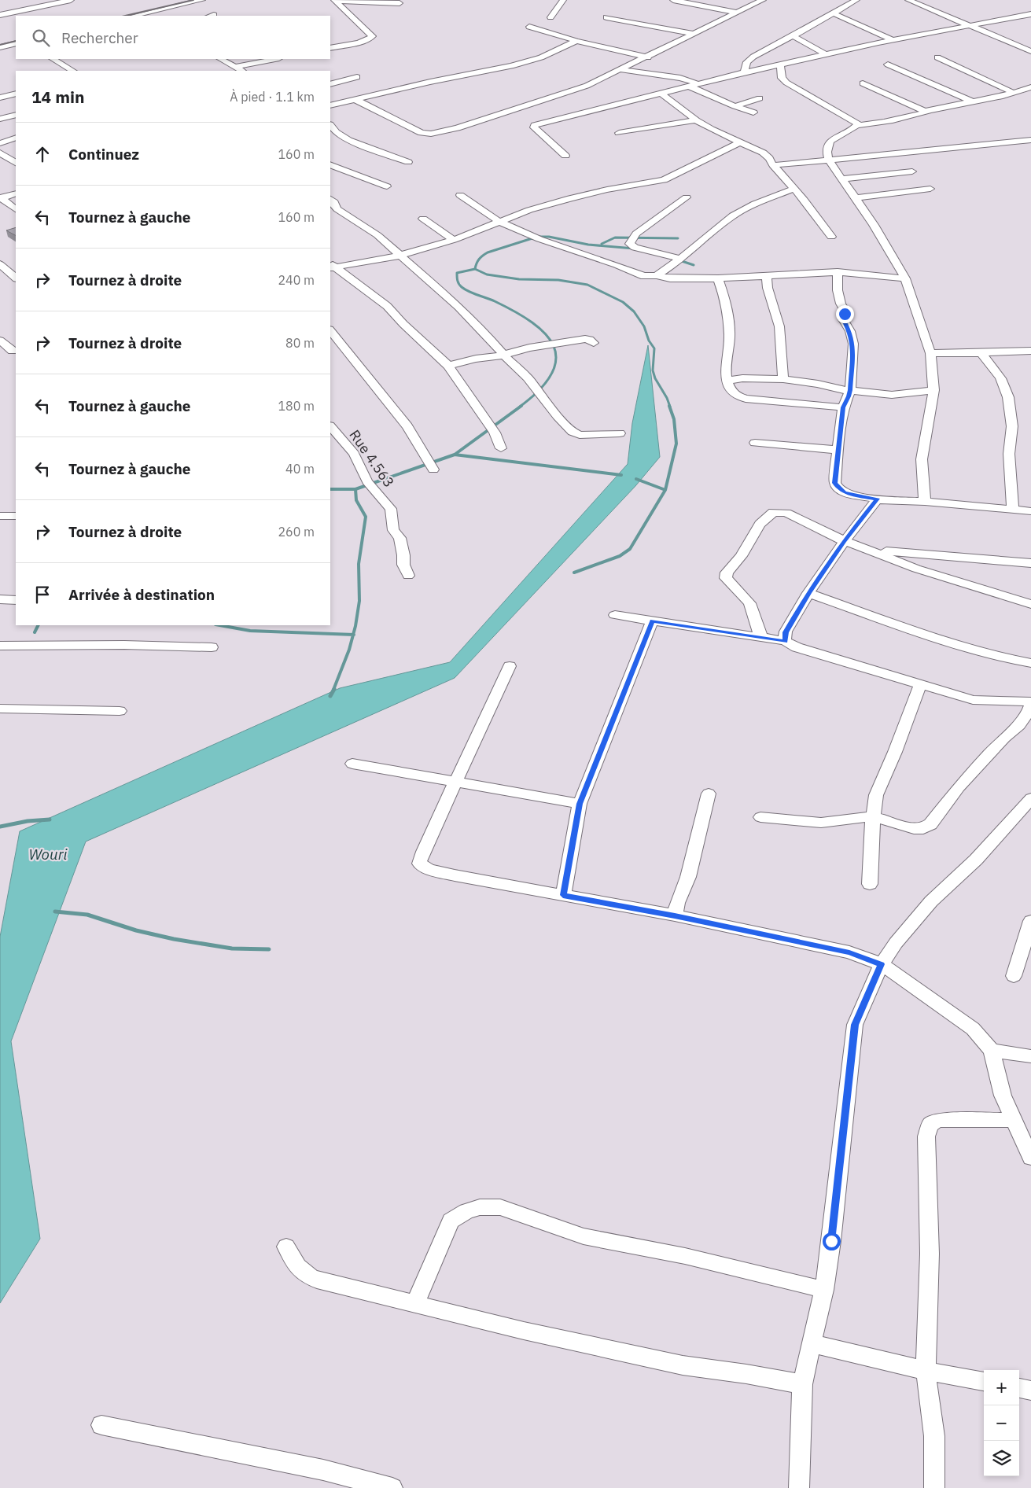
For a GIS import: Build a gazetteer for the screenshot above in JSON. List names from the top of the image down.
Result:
{
  "streets": {
    "street": ["Rue 4.563"]
  },
  "water": ["Wouri"],
  "page": {
    "search": "Rechercher",
    "heading": ["14 min", "À pied · 1.1 km"],
    "list": [
      ["Continuez", "160 m"],
      ["Tournez à gauche", "160 m"],
      ["Tournez à droite", "240 m"],
      ["Tournez à droite", "80 m"],
      ["Tournez à gauche", "180 m"],
      ["Tournez à gauche", "40 m"],
      ["Tournez à droite", "260 m"],
      "Arrivée à destination"
    ],
    "map_buttons": ["+", "−"]
  }
}
